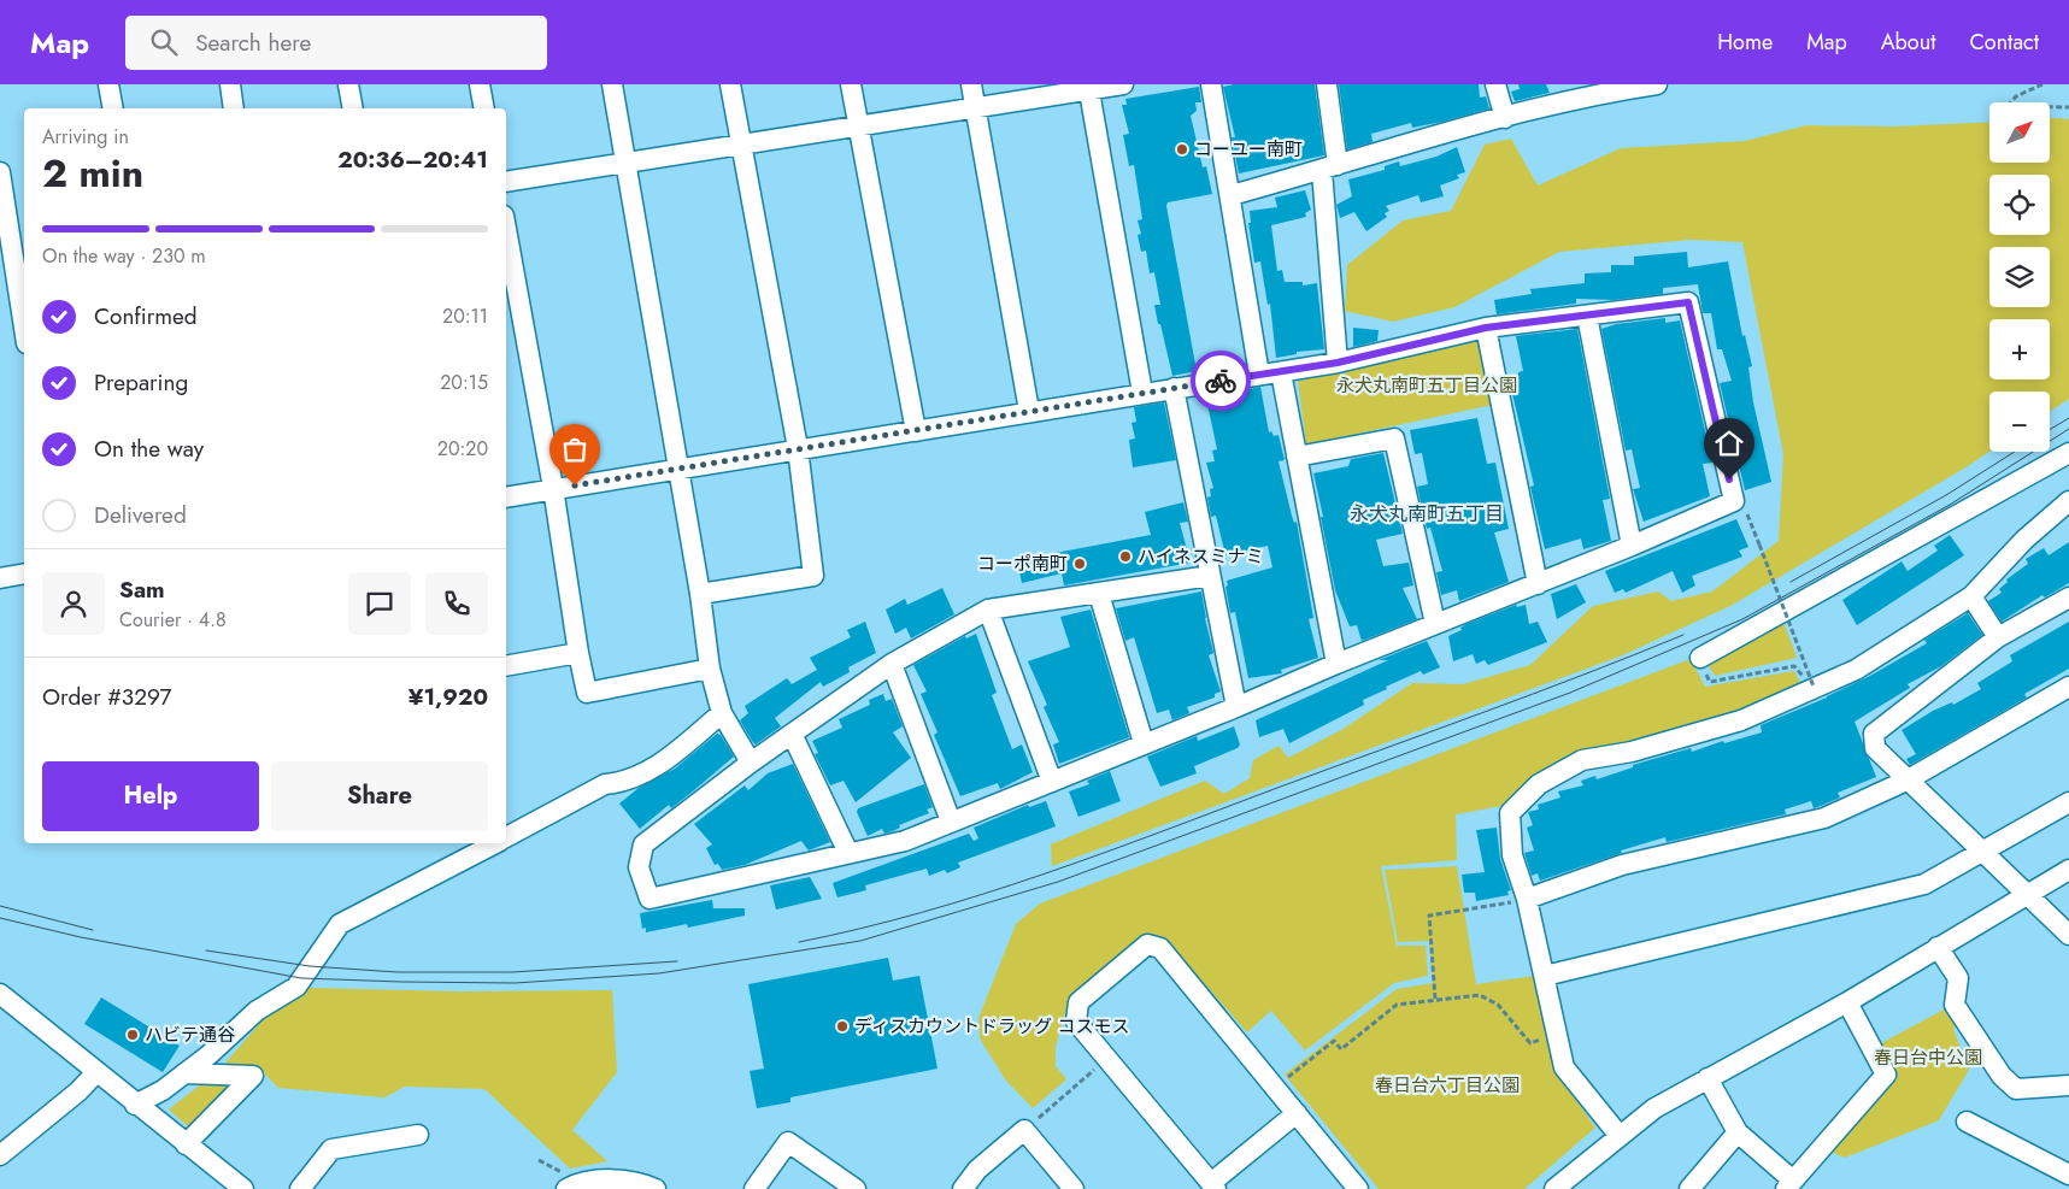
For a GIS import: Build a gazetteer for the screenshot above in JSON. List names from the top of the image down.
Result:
{
  "districts": ["永犬丸南町五丁目"],
  "parks": ["永犬丸南町五丁目公園", "春日台中公園", "春日台六丁目公園"],
  "places": [
    "コーユー南町",
    "ハイネスミナミ",
    "コーポ南町",
    "ディスカウントドラッグ コスモス",
    "ハビテ通谷"
  ],
  "north": "top right",
  "page": {
    "header": "Map",
    "search": "Search here",
    "nav": [
      "Home",
      "Map",
      "About",
      "Contact"
    ],
    "map_buttons": ["+", "−"],
    "heading": ["2 min", "Arriving in", "20:36–20:41"],
    "panel": [
      "Sam",
      "Courier · 4.8",
      "Order #3297",
      "¥1,920"
    ],
    "bar": "On the way · 230 m",
    "list": [
      ["Confirmed", "20:11"],
      ["Preparing", "20:15"],
      ["On the way", "20:20"],
      "Delivered"
    ],
    "buttons": ["Help", "Share"]
  }
}
